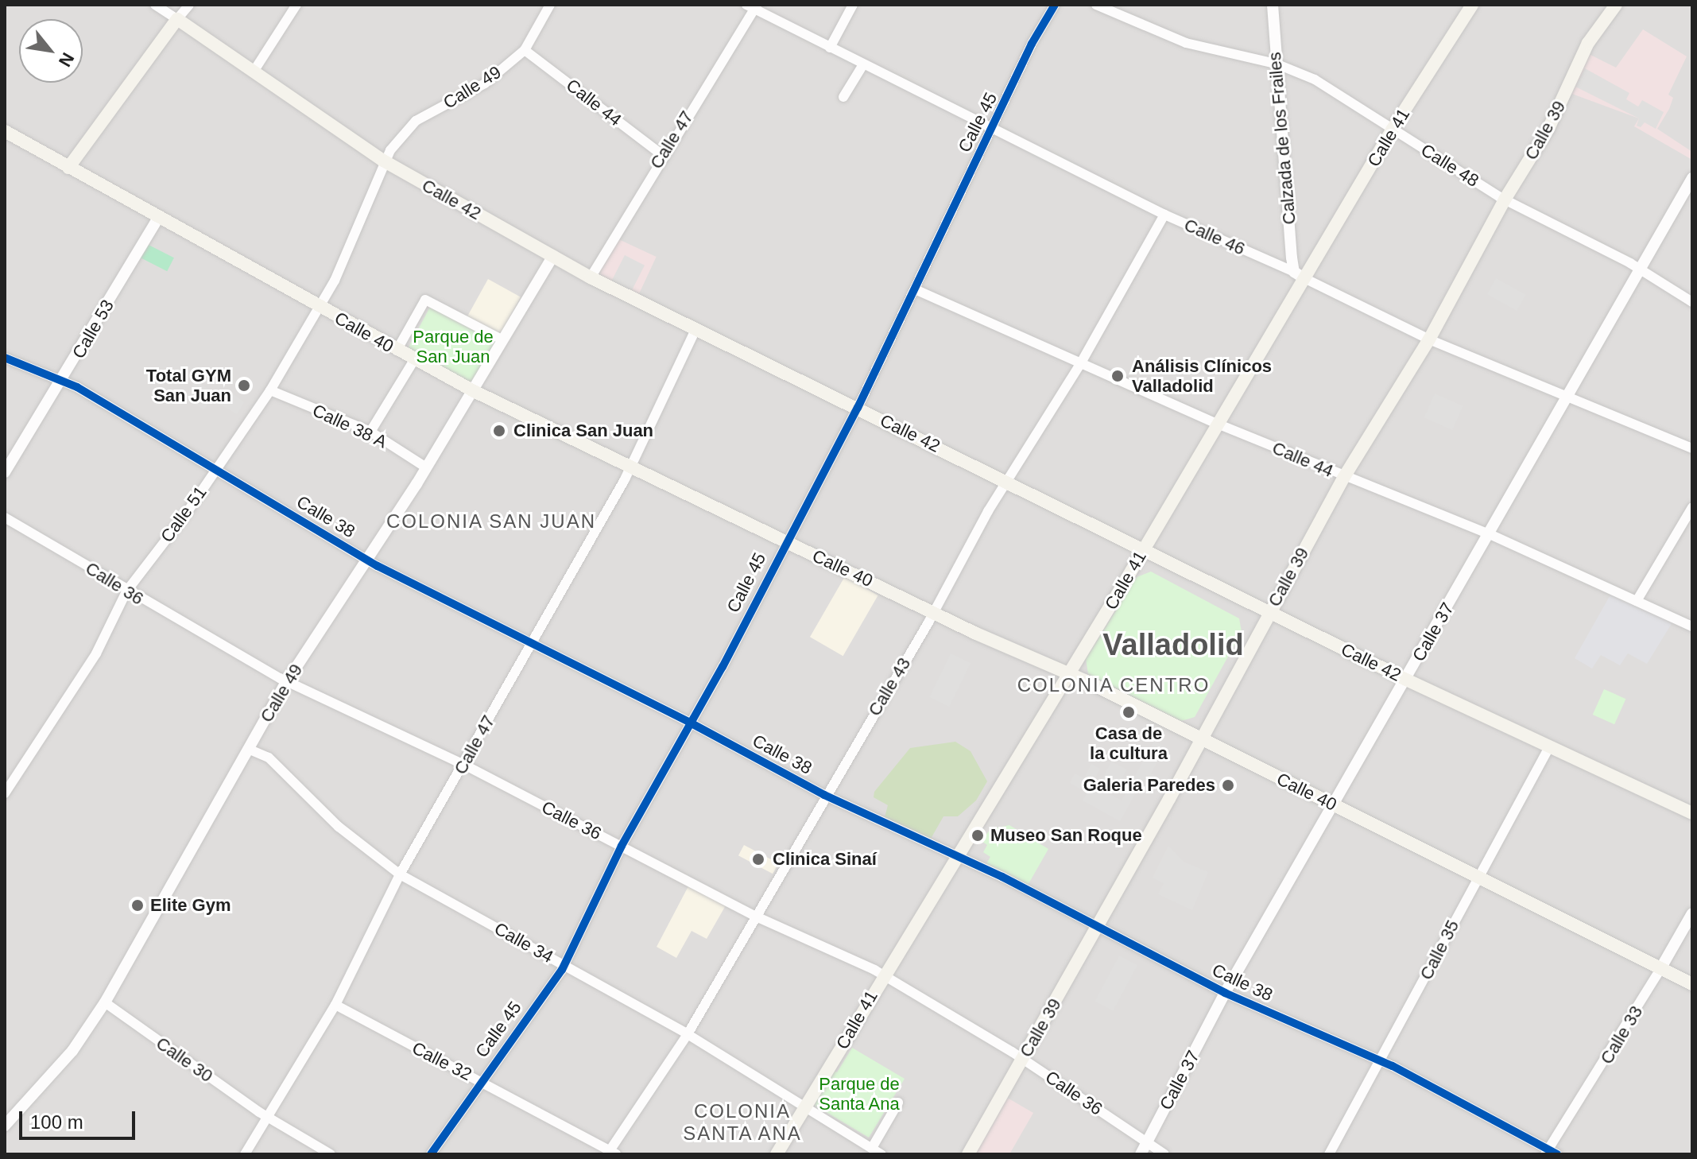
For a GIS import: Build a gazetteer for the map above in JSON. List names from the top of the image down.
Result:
{
  "streets": {
    "main road": [
      "Calle 39",
      "Calle 41",
      "Calle 42",
      "Calle 40"
    ],
    "street": [
      "Calle 49",
      "Calle 44",
      "Calle 45",
      "Calzada de los Frailes",
      "Calle 47",
      "Calle 48",
      "Calle 46",
      "Calle 53",
      "Calle 38 A",
      "Calle 51",
      "Calle 38",
      "Calle 36",
      "Calle 37",
      "Calle 43",
      "Calle 34",
      "Calle 35",
      "Calle 33",
      "Calle 30",
      "Calle 32"
    ]
  },
  "crossings": [
    ["Calle 49", "Calle 44"],
    ["Calle 49", "Calle 42"],
    ["Calle 49", "Calle 40"],
    ["Calle 49", "Calle 38 A"],
    ["Calle 49", "Calle 51"],
    ["Calle 49", "Calle 38"],
    ["Calle 49", "Calle 36"],
    ["Calle 49", "Calle 34"],
    ["Calle 49", "Calle 30"],
    ["Calle 44", "Calle 45"],
    ["Calle 44", "Calle 39"],
    ["Calle 44", "Calle 41"],
    ["Calle 44", "Calle 47"],
    ["Calle 44", "Calle 37"],
    ["Calle 44", "Calle 43"],
    ["Calle 45", "Calle 42"],
    ["Calle 45", "Calle 46"],
    ["Calle 45", "Calle 40"],
    ["Calle 45", "Calle 38"],
    ["Calle 45", "Calle 36"],
    ["Calle 45", "Calle 34"],
    ["Calle 45", "Calle 32"],
    ["Calle 39", "Calle 48"],
    ["Calle 39", "Calle 42"],
    ["Calle 39", "Calle 46"],
    ["Calle 39", "Calle 40"],
    ["Calle 39", "Calle 38"],
    ["Calle 39", "Calle 36"],
    ["Calle 41", "Calzada de los Frailes"],
    ["Calle 41", "Calle 48"],
    ["Calle 41", "Calle 42"],
    ["Calle 41", "Calle 46"],
    ["Calle 41", "Calle 40"],
    ["Calle 41", "Calle 38"],
    ["Calle 41", "Calle 36"],
    ["Calle 41", "Calle 34"],
    ["Calzada de los Frailes", "Calle 48"],
    ["Calzada de los Frailes", "Calle 46"],
    ["Calle 47", "Calle 42"],
    ["Calle 47", "Calle 46"],
    ["Calle 47", "Calle 40"],
    ["Calle 47", "Calle 38"],
    ["Calle 47", "Calle 36"],
    ["Calle 47", "Calle 34"],
    ["Calle 47", "Calle 30"],
    ["Calle 47", "Calle 32"],
    ["Calle 48", "Calle 37"],
    ["Calle 42", "Calle 51"],
    ["Calle 42", "Calle 37"],
    ["Calle 42", "Calle 43"],
    ["Calle 42", "Calle 35"],
    ["Calle 46", "Calle 37"],
    ["Calle 46", "Calle 43"],
    ["Calle 53", "Calle 40"],
    ["Calle 53", "Calle 38"],
    ["Calle 40", "Calle 51"],
    ["Calle 40", "Calle 37"],
    ["Calle 40", "Calle 43"],
    ["Calle 40", "Calle 35"],
    ["Calle 40", "Calle 33"],
    ["Calle 38 A", "Calle 51"],
    ["Calle 51", "Calle 38"],
    ["Calle 51", "Calle 36"],
    ["Calle 38", "Calle 37"],
    ["Calle 38", "Calle 43"],
    ["Calle 38", "Calle 35"],
    ["Calle 38", "Calle 33"],
    ["Calle 36", "Calle 37"],
    ["Calle 36", "Calle 43"],
    ["Calle 43", "Calle 34"],
    ["Calle 43", "Calle 32"]
  ],
  "districts": [
    "COLONIA SAN JUAN",
    "Valladolid",
    "COLONIA CENTRO",
    "COLONIA SANTA ANA"
  ],
  "parks": ["Parque de San Juan", "Parque de Santa Ana"],
  "places": [
    "Análisis Clínicos Valladolid",
    "Total GYM San Juan",
    "Clinica San Juan",
    "Casa de la cultura",
    "Galeria Paredes",
    "Museo San Roque",
    "Clinica Sinaí",
    "Elite Gym"
  ],
  "scale_bar": "100 m",
  "north": "bottom right"
}
